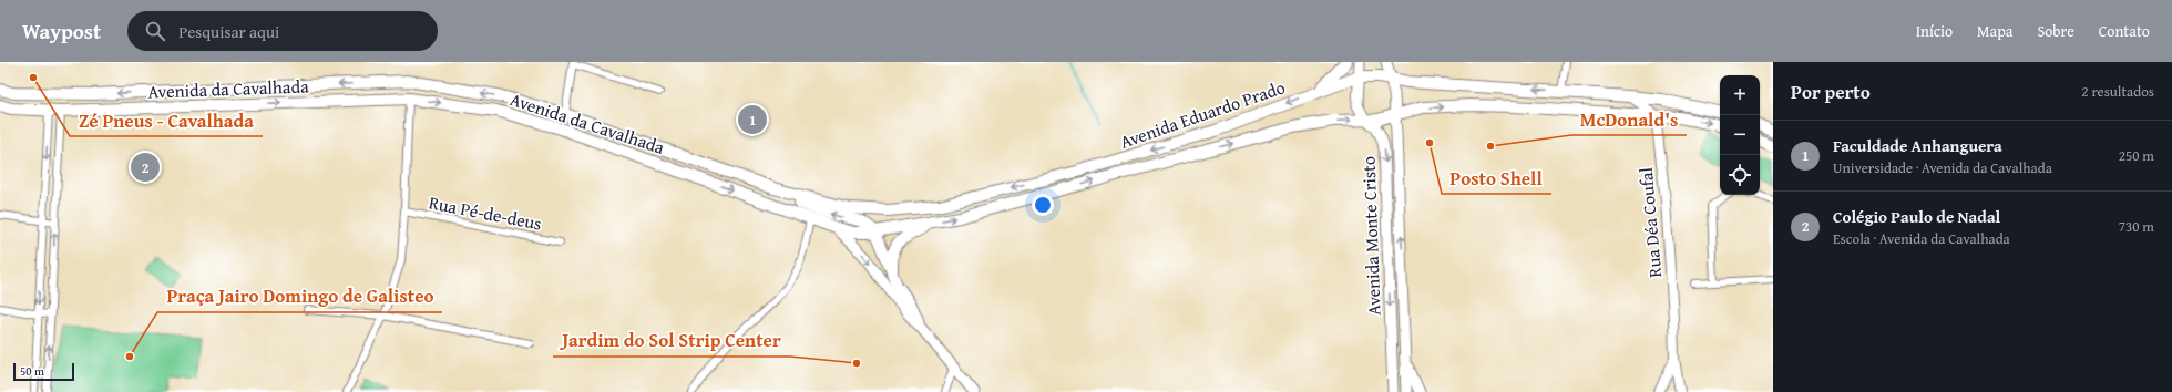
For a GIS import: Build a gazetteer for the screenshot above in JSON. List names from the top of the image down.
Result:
{
  "streets": {
    "main road": ["Avenida da Cavalhada", "Avenida Eduardo Prado", "Avenida Monte Cristo"],
    "street": ["Rua Pé-de-deus", "Rua Déa Coufal"]
  },
  "crossings": [
    ["Avenida da Cavalhada", "Avenida Eduardo Prado"],
    ["Avenida Eduardo Prado", "Rua Déa Coufal"],
    ["Avenida Eduardo Prado", "Avenida Monte Cristo"]
  ],
  "places": [
    "Zé Pneus - Cavalhada",
    "Posto Shell",
    "McDonald's",
    "Praça Jairo Domingo de Galisteo",
    "Jardim do Sol Strip Center"
  ],
  "scale_bar": "50 m",
  "page": {
    "header": "Waypost",
    "search": "Pesquisar aqui",
    "nav": [
      "Início",
      "Mapa",
      "Sobre",
      "Contato"
    ],
    "heading": ["Por perto", "2 resultados"],
    "map_buttons": ["+", "−"],
    "pins": ["1", "2"],
    "list": [
      {
        "mark": "1",
        "name": "Faculdade Anhanguera",
        "note": "Universidade · Avenida da Cavalhada",
        "value": "250 m"
      },
      {
        "mark": "2",
        "name": "Colégio Paulo de Nadal",
        "note": "Escola · Avenida da Cavalhada",
        "value": "730 m"
      }
    ],
    "scale": "50 m"
  }
}
